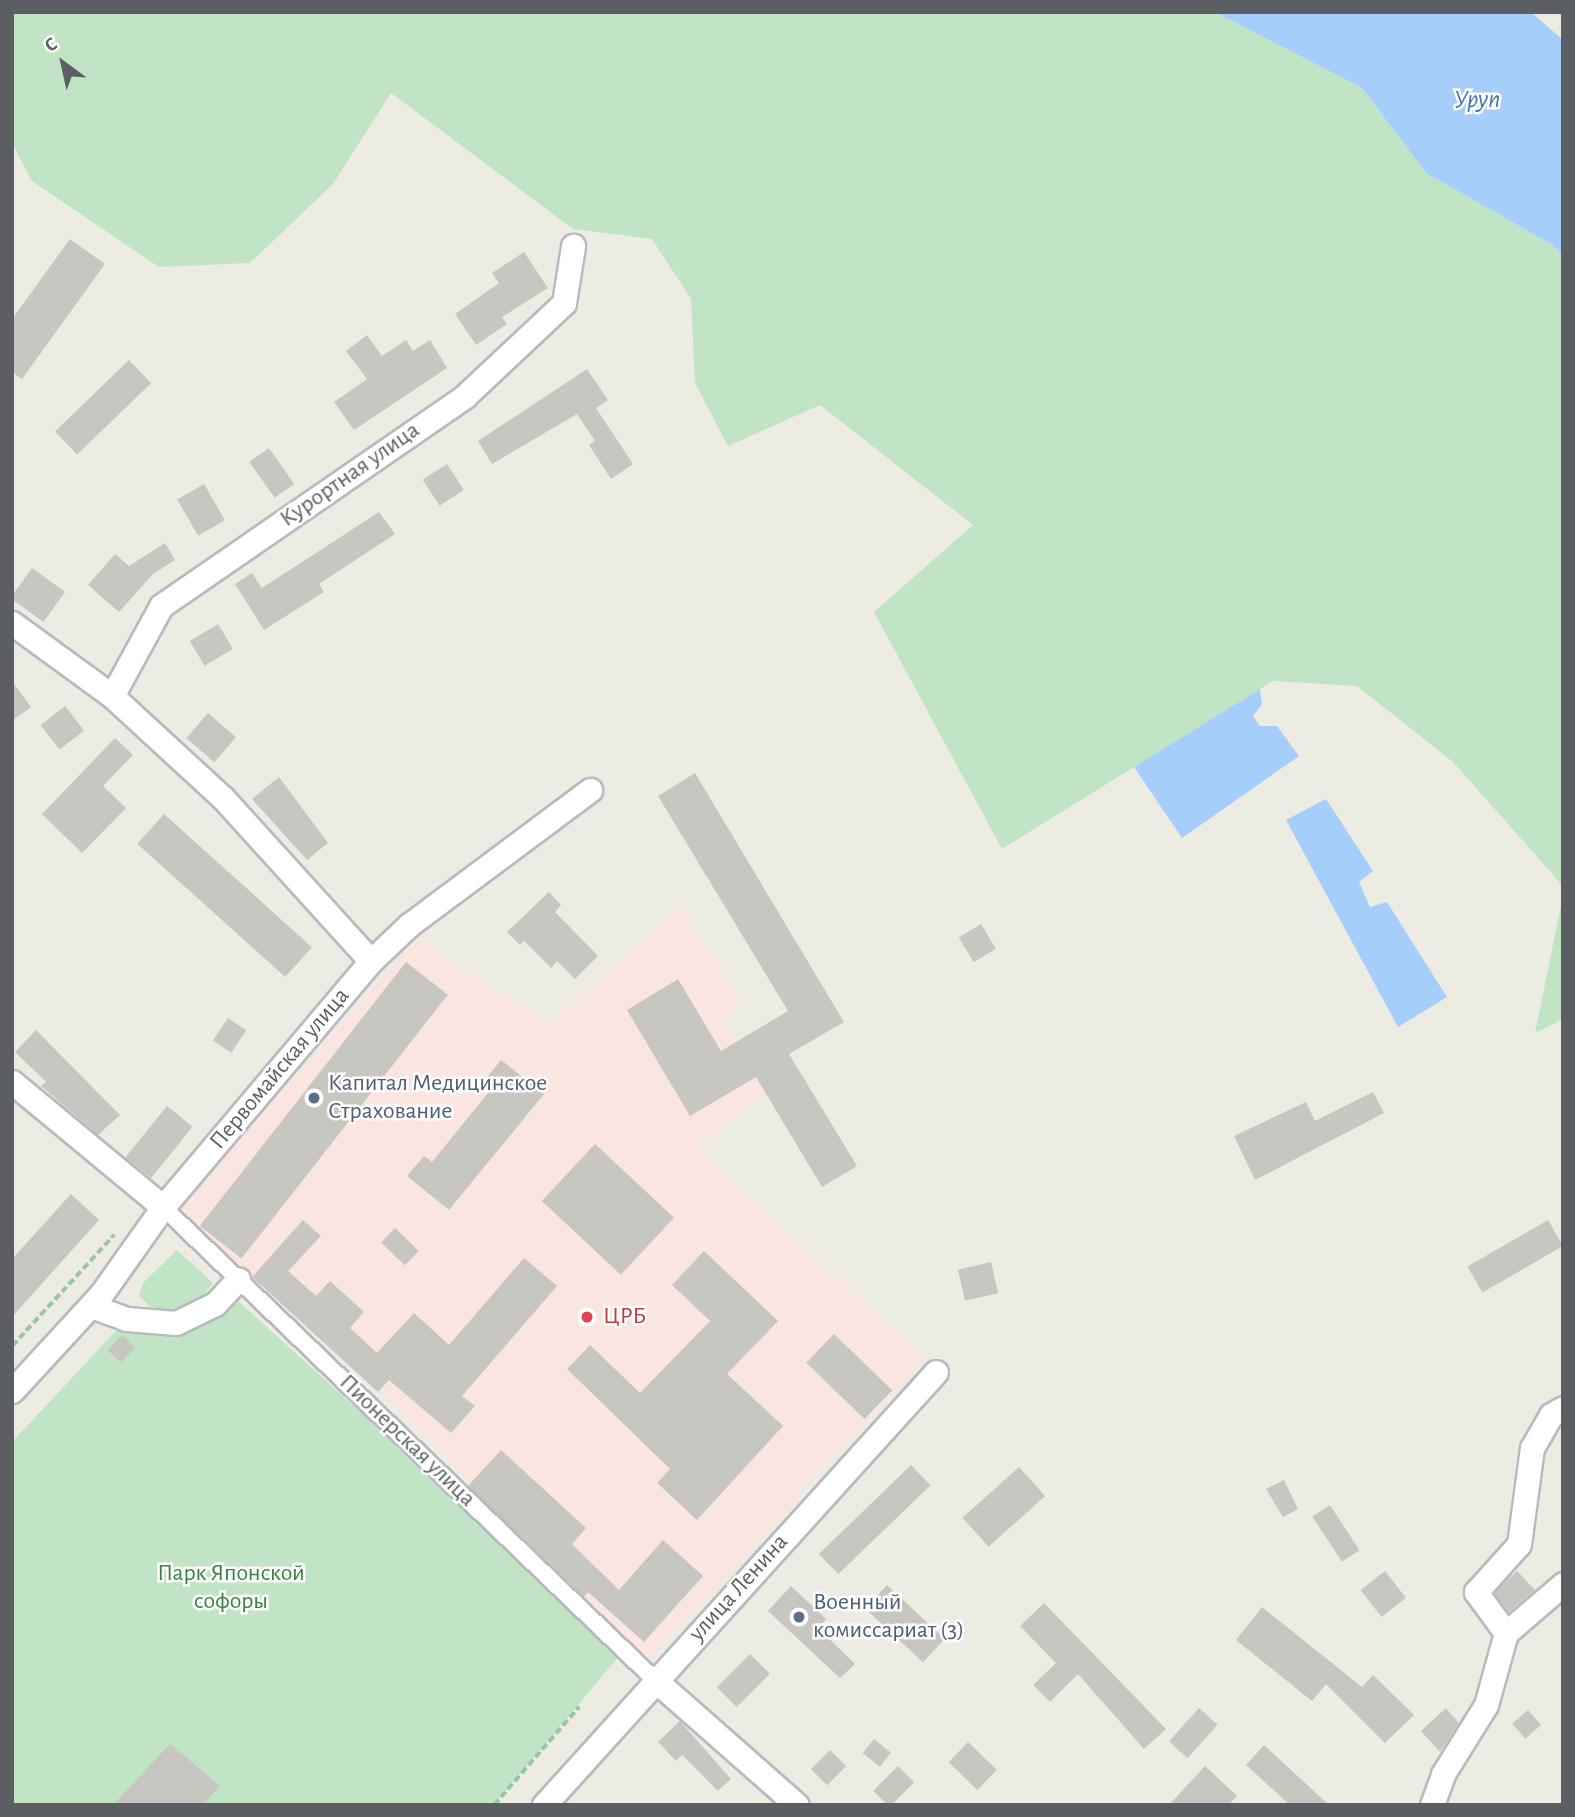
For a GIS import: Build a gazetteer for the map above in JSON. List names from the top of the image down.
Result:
{
  "streets": {
    "street": [
      "Курортная улица",
      "Первомайская улица",
      "Пионерская улица",
      "улица Ленина"
    ]
  },
  "crossings": [
    ["Первомайская улица", "Пионерская улица"],
    ["Пионерская улица", "улица Ленина"]
  ],
  "water": ["Уруп"],
  "parks": ["Парк Японской софоры"],
  "places": ["Капитал Медицинское Страхование", "ЦРБ", "Военный комиссариат (3)"],
  "north": "top left"
}
